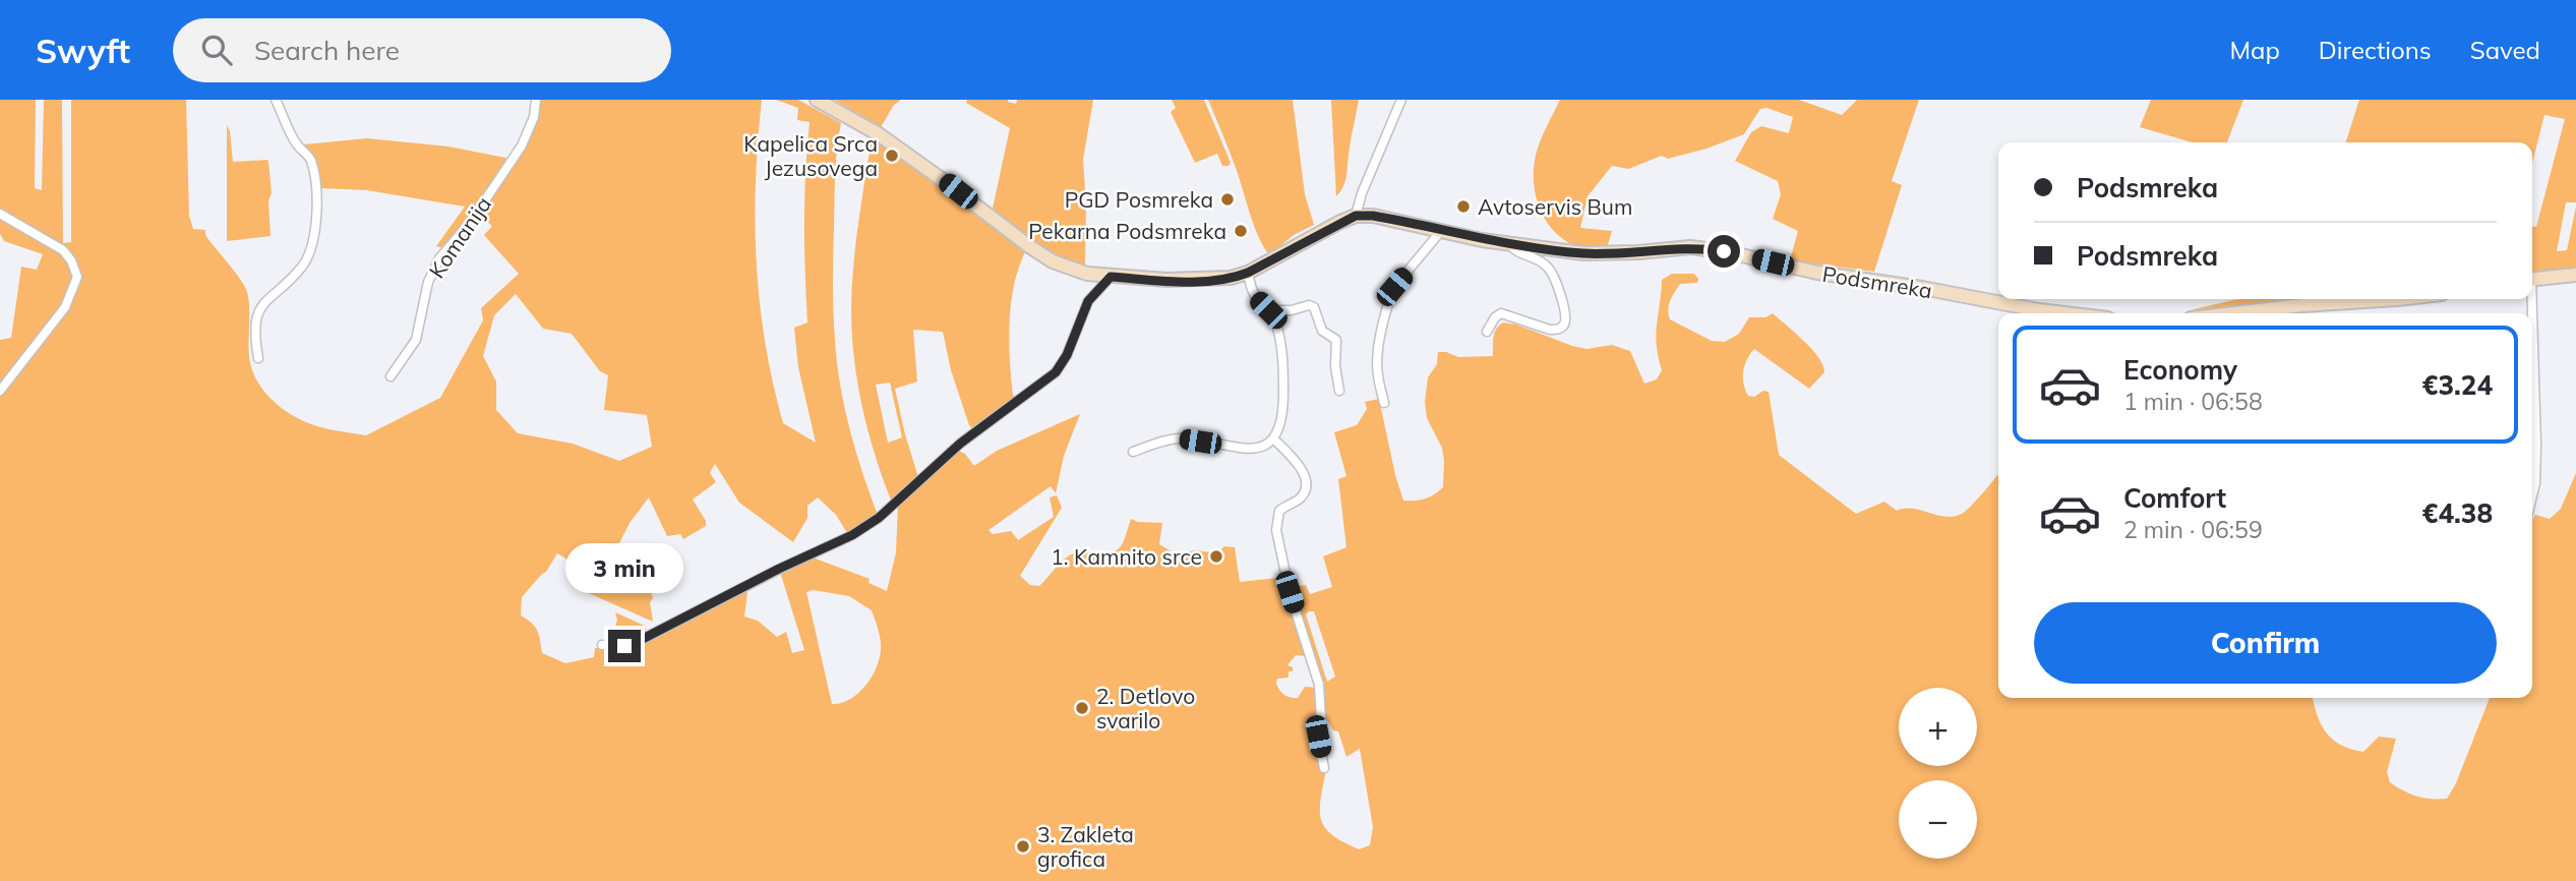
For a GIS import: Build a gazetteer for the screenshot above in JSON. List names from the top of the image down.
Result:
{
  "streets": {
    "street": ["Komanija", "Podsmreka"]
  },
  "places": [
    "Kapelica Srca Jezusovega",
    "PGD Posmreka",
    "Avtoservis Bum",
    "Pekarna Podsmreka",
    "1. Kamnito srce",
    "2. Detlovo svarilo",
    "3. Zakleta grofica"
  ],
  "page": {
    "header": "Swyft",
    "search": "Search here",
    "nav": ["Map", "Directions", "Saved"],
    "banner": ["Podsmreka", "Podsmreka"],
    "list": [
      {
        "name": "Economy",
        "note": "1 min · 06:58",
        "value": "€3.24"
      },
      {
        "name": "Comfort",
        "note": "2 min · 06:59",
        "value": "€4.38"
      }
    ],
    "bubble": "3 min",
    "buttons": "Confirm",
    "map_buttons": ["+", "−"]
  }
}
